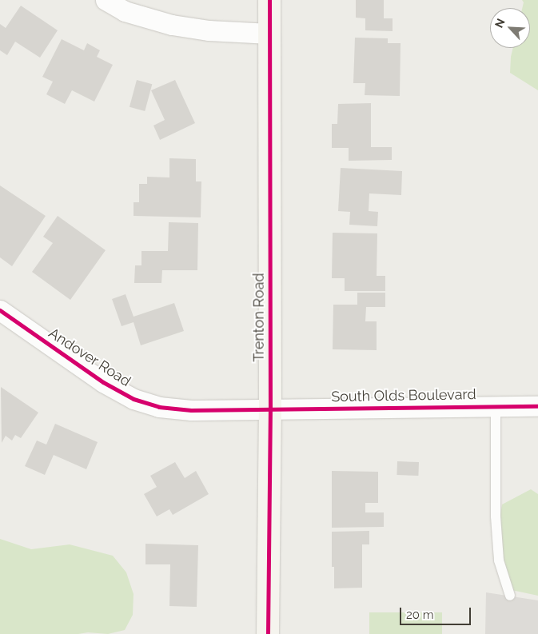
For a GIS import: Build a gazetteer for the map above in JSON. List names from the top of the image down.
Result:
{
  "streets": {
    "main road": ["Trenton Road"],
    "street": ["Andover Road", "South Olds Boulevard"]
  },
  "crossings": [
    ["Trenton Road", "Andover Road"],
    ["Trenton Road", "South Olds Boulevard"],
    ["Andover Road", "South Olds Boulevard"]
  ],
  "scale_bar": "20 m",
  "north": "top left"
}
